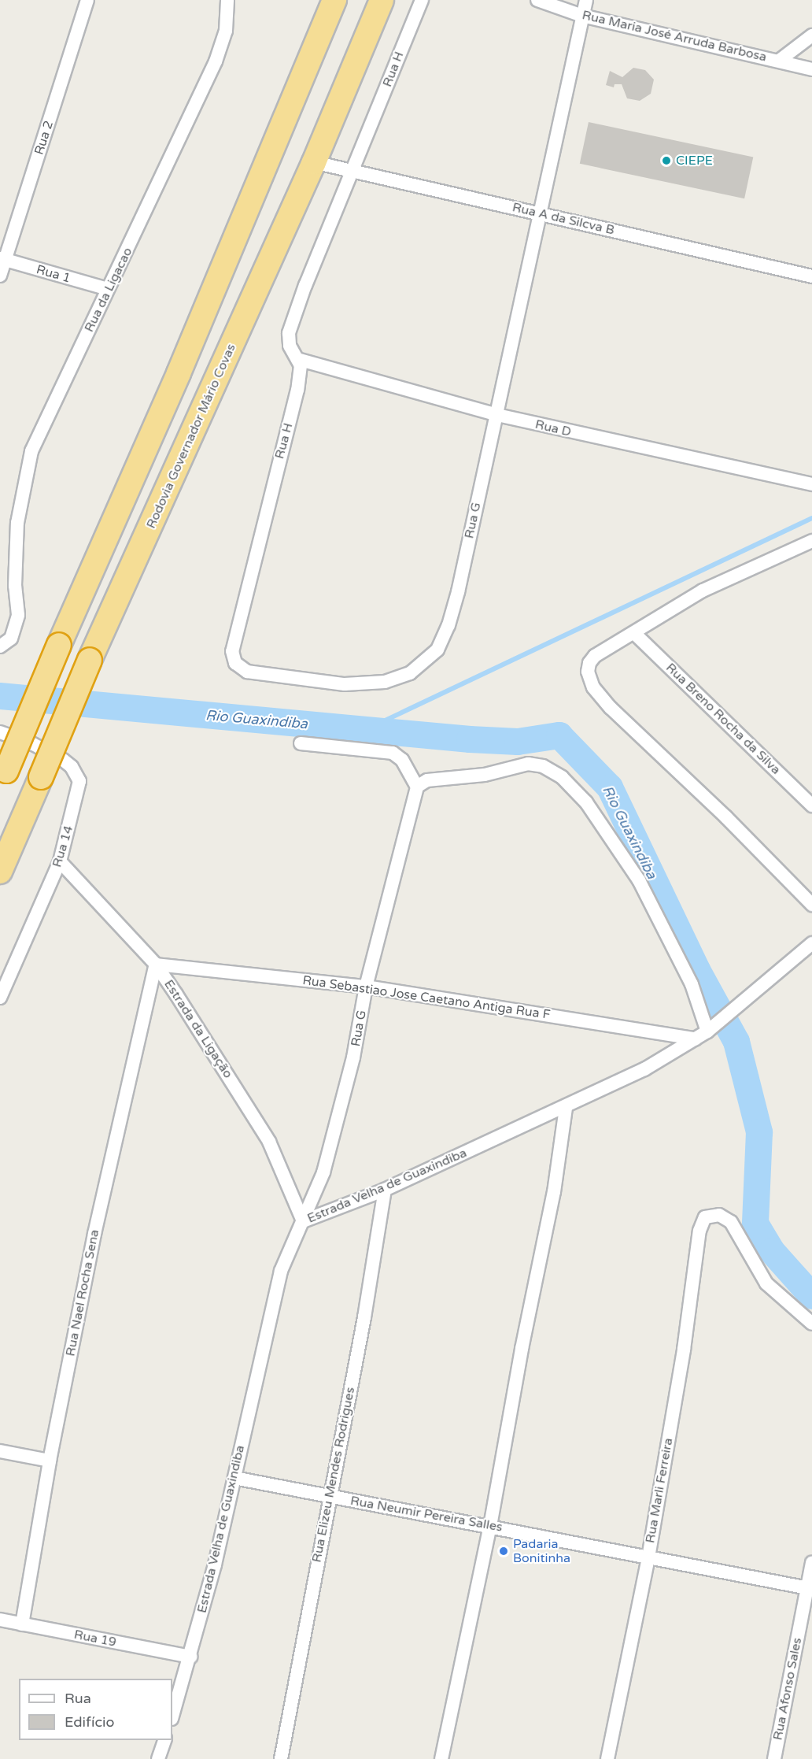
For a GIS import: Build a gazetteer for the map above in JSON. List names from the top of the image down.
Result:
{
  "streets": {
    "highway": ["Rodovia Governador Mário Covas"],
    "street": [
      "Rua Maria José Arruda Barbosa",
      "Rua H",
      "Rua 2",
      "Rua A da Silcva B",
      "Rua 1",
      "Rua da Ligacao",
      "Rua D",
      "Rua G",
      "Rua Breno Rocha da Silva",
      "Rua 14",
      "Rua Sebastiao Jose Caetano Antiga Rua F",
      "Estrada da Ligação",
      "Estrada Velha de Guaxindiba",
      "Rua Nael Rocha Sena",
      "Rua Elizeu Mendes Rodrigues",
      "Rua Marli Ferreira",
      "Rua Neumir Pereira Salles",
      "Rua 19",
      "Rua Afonso Sales"
    ]
  },
  "crossings": [
    ["Rua Maria José Arruda Barbosa", "Rua G"],
    ["Rua H", "Rua A da Silcva B"],
    ["Rua H", "Rua D"],
    ["Rua H", "Rua G"],
    ["Rua 2", "Rua 1"],
    ["Rua A da Silcva B", "Rodovia Governador Mário Covas"],
    ["Rua A da Silcva B", "Rua G"],
    ["Rua 1", "Rua da Ligacao"],
    ["Rua D", "Rua G"],
    ["Rua G", "Rua Sebastiao Jose Caetano Antiga Rua F"],
    ["Rua G", "Estrada da Ligação"],
    ["Rua G", "Estrada Velha de Guaxindiba"],
    ["Rua 14", "Estrada da Ligação"],
    ["Rua Sebastiao Jose Caetano Antiga Rua F", "Estrada da Ligação"],
    ["Rua Sebastiao Jose Caetano Antiga Rua F", "Estrada Velha de Guaxindiba"],
    ["Rua Sebastiao Jose Caetano Antiga Rua F", "Rua Nael Rocha Sena"],
    ["Estrada da Ligação", "Estrada Velha de Guaxindiba"],
    ["Estrada da Ligação", "Rua Nael Rocha Sena"],
    ["Estrada Velha de Guaxindiba", "Rua Elizeu Mendes Rodrigues"],
    ["Estrada Velha de Guaxindiba", "Rua Neumir Pereira Salles"],
    ["Estrada Velha de Guaxindiba", "Rua 19"],
    ["Rua Nael Rocha Sena", "Rua 19"],
    ["Rua Elizeu Mendes Rodrigues", "Rua Neumir Pereira Salles"],
    ["Rua Marli Ferreira", "Rua Neumir Pereira Salles"],
    ["Rua Neumir Pereira Salles", "Rua Afonso Sales"]
  ],
  "water": ["Rio Guaxindiba"],
  "places": ["CIEPE", "Padaria Bonitinha"],
  "legend": ["Rua", "Edifício"]
}
